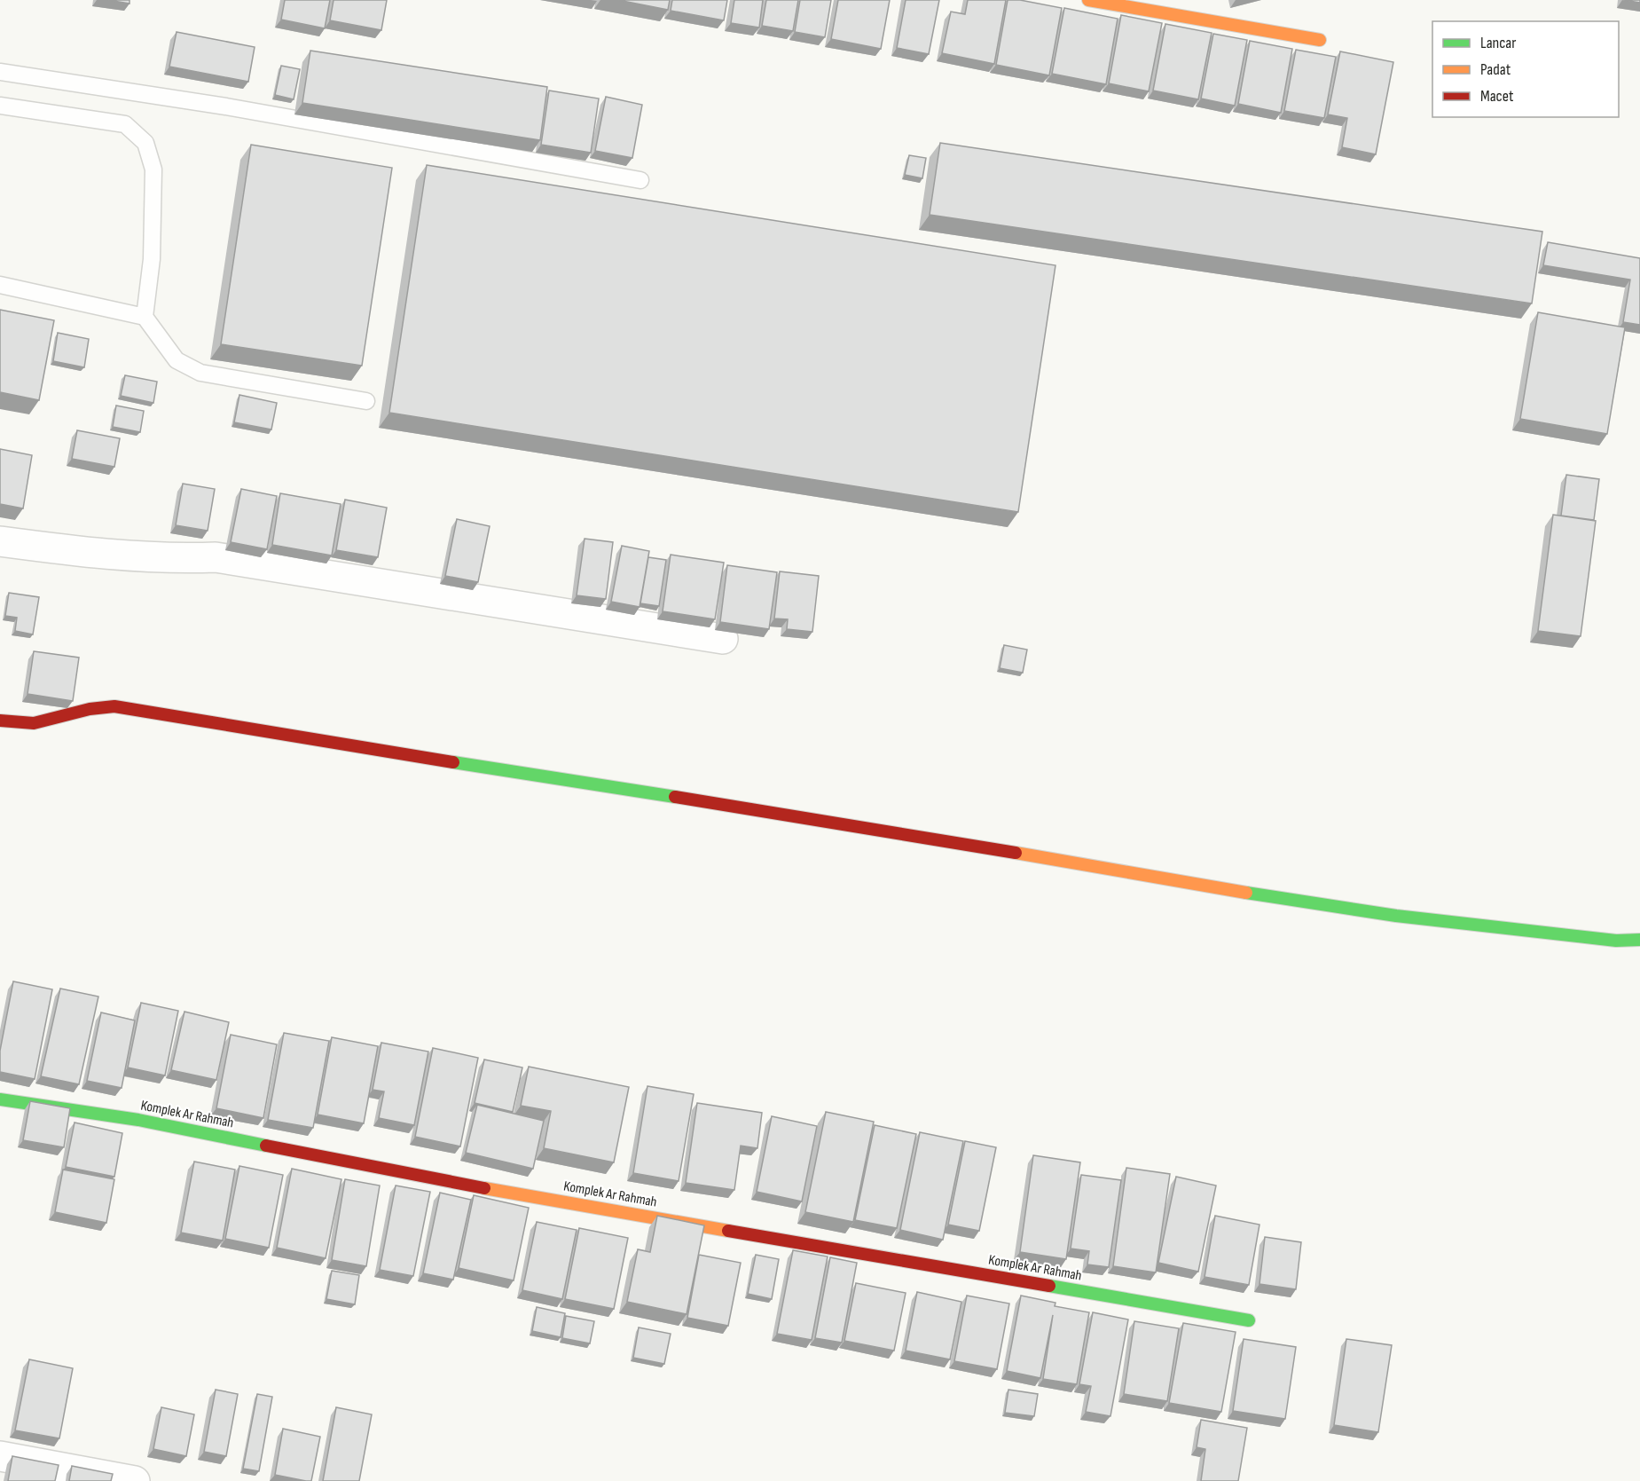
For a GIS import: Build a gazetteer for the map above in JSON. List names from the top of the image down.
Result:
{
  "streets": {
    "street": ["Komplek Ar Rahmah"]
  },
  "legend": ["Lancar", "Padat", "Macet"]
}
